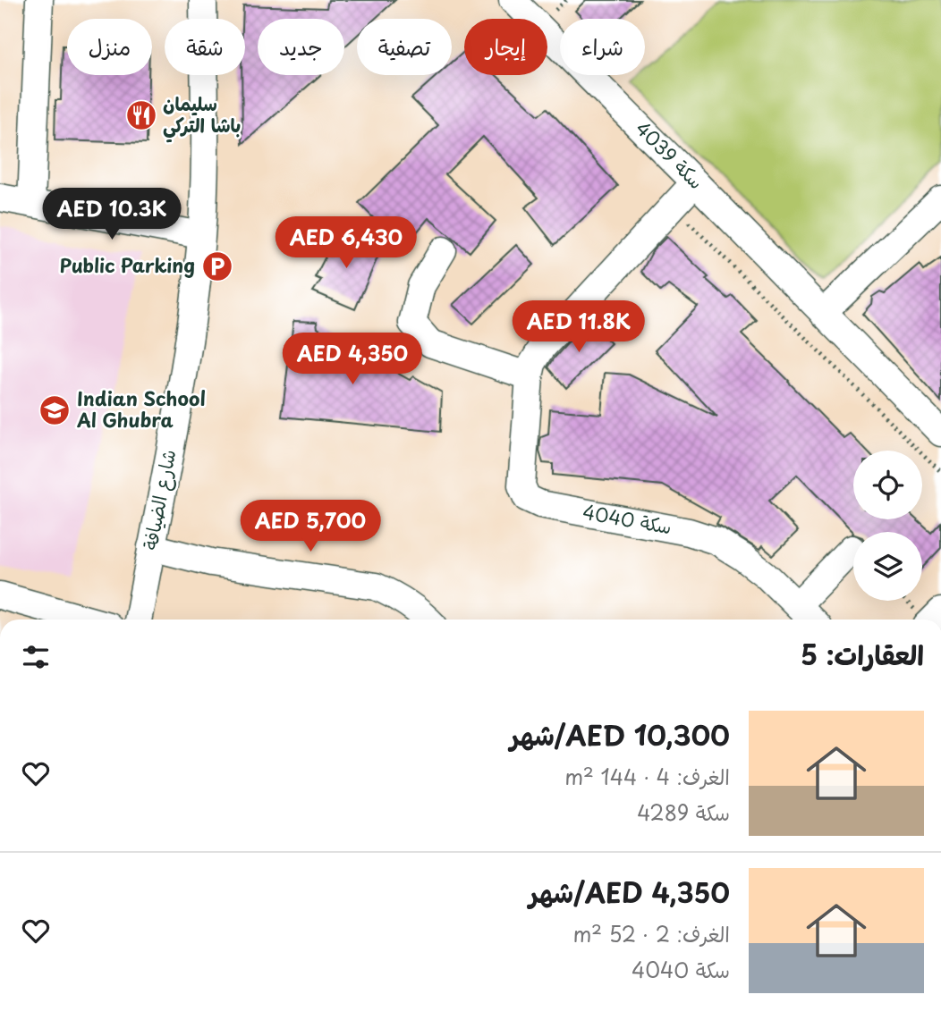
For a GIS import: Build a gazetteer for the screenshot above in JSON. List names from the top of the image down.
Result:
{
  "streets": {
    "street": ["سكة 4039", "شارع الضيافة", "سكة 4040"]
  },
  "crossings": [
    ["سكة 4039", "سكة 4040"]
  ],
  "places": {
    "restaurant": ["سليمان باشا التركي"],
    "parking": ["Public Parking"],
    "school or university": ["Indian School Al Ghubra"]
  },
  "page": {
    "chip": [
      "شراء",
      "إيجار",
      "تصفية",
      "جديد",
      "شقة",
      "منزل"
    ],
    "price": [
      "AED 10.3K",
      "AED 6,430",
      "AED 11.8K",
      "AED 4,350",
      "AED 5,700"
    ],
    "heading": "العقارات: 5",
    "list": [
      {
        "name": "AED 10,300/شهر",
        "note": "الغرف: 4 · 144 m² · سكة 4289"
      },
      {
        "name": "AED 4,350/شهر",
        "note": "الغرف: 2 · 52 m² · سكة 4040"
      }
    ]
  }
}
